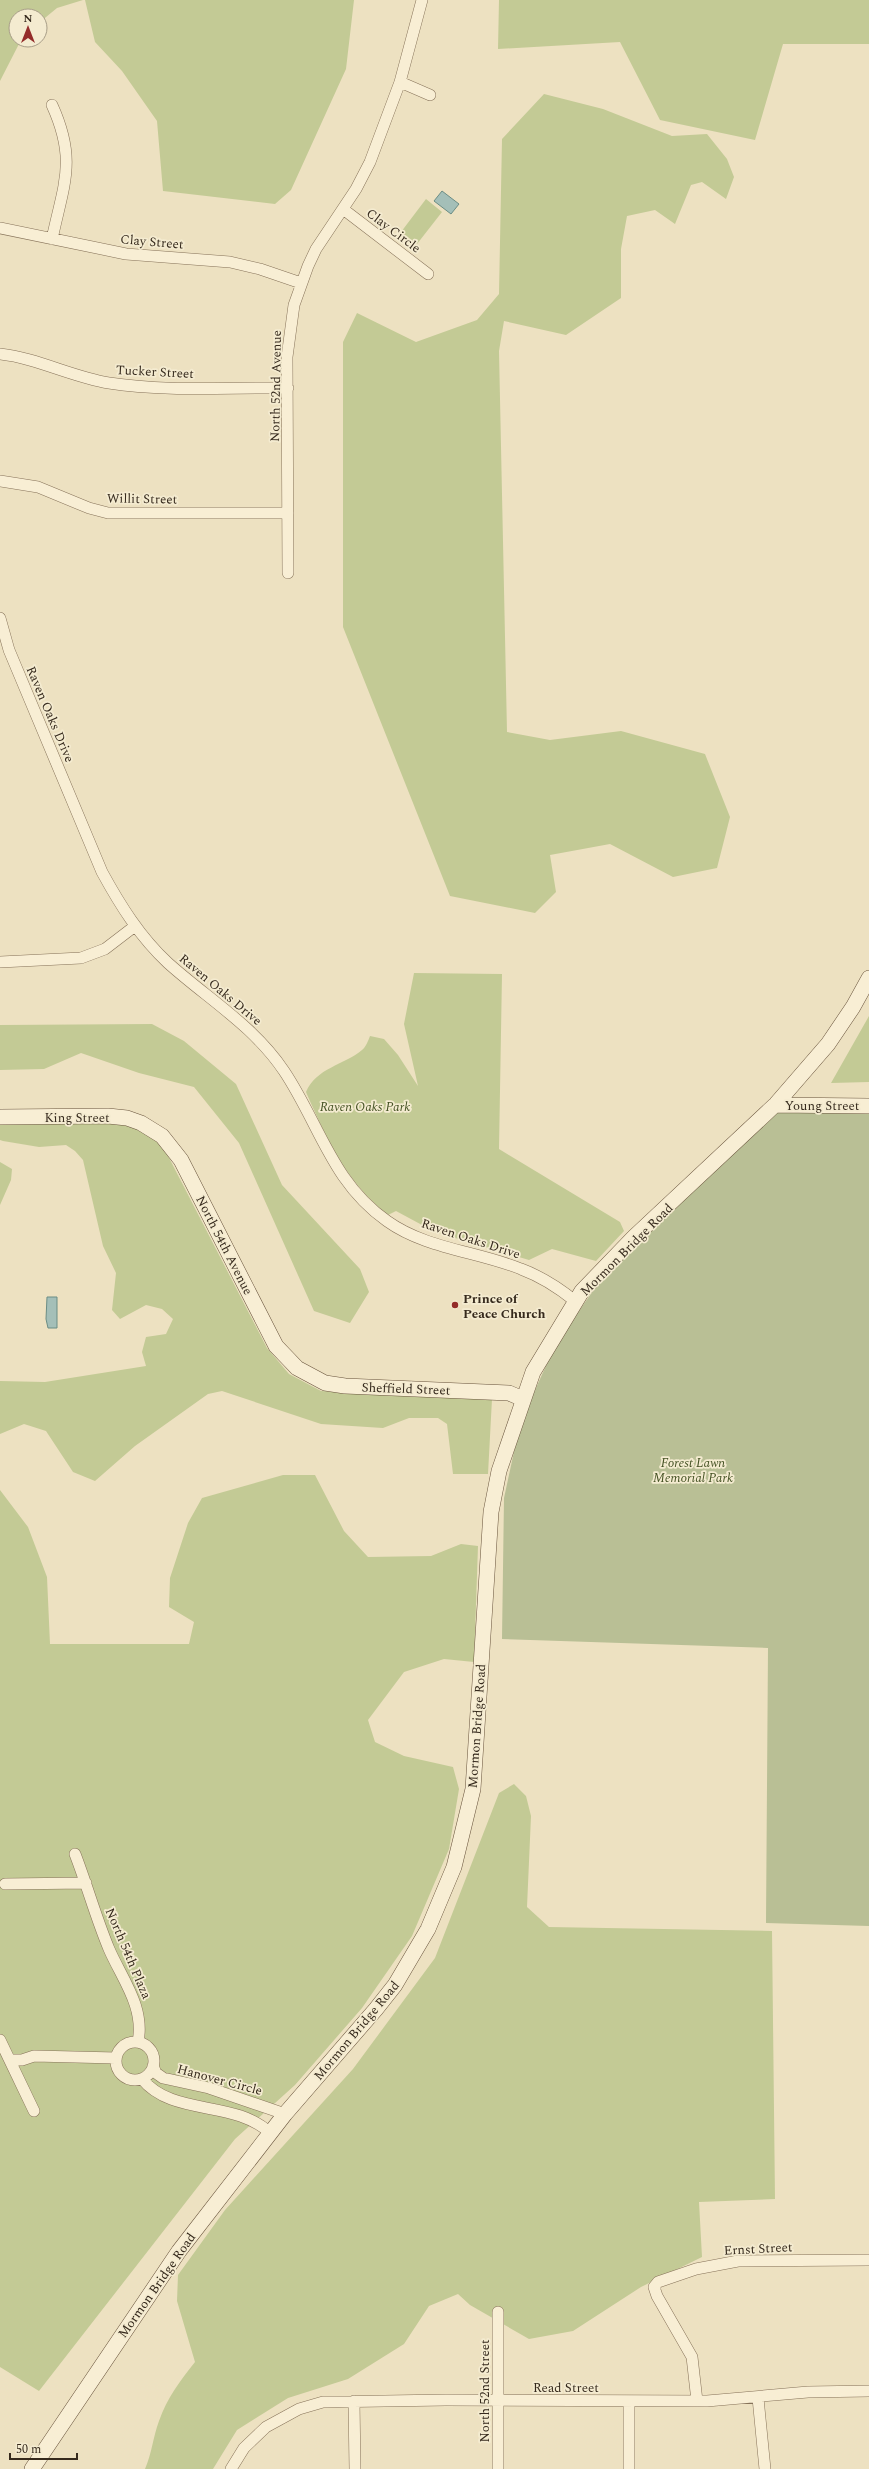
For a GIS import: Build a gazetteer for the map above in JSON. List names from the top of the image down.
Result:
{
  "streets": {
    "main road": [
      "Young Street",
      "King Street",
      "North 54th Avenue",
      "Mormon Bridge Road",
      "Sheffield Street"
    ],
    "street": [
      "Clay Circle",
      "Clay Street",
      "Tucker Street",
      "North 52nd Avenue",
      "Willit Street",
      "Raven Oaks Drive",
      "North 54th Plaza",
      "Hanover Circle",
      "Ernst Street",
      "Read Street",
      "North 52nd Street"
    ]
  },
  "crossings": [
    ["Clay Circle", "North 52nd Avenue"],
    ["Clay Street", "North 52nd Avenue"],
    ["Tucker Street", "North 52nd Avenue"],
    ["North 52nd Avenue", "Willit Street"],
    ["Raven Oaks Drive", "Mormon Bridge Road"],
    ["Young Street", "Mormon Bridge Road"],
    ["King Street", "North 54th Avenue"],
    ["North 54th Avenue", "Sheffield Street"],
    ["Mormon Bridge Road", "Sheffield Street"],
    ["Mormon Bridge Road", "Hanover Circle"],
    ["North 54th Plaza", "Hanover Circle"],
    ["Ernst Street", "Read Street"],
    ["Read Street", "North 52nd Street"]
  ],
  "parks": ["Raven Oaks Park", "Forest Lawn Memorial Park"],
  "places": ["Prince of Peace Church"],
  "scale_bar": "50 m",
  "north": "top"
}
